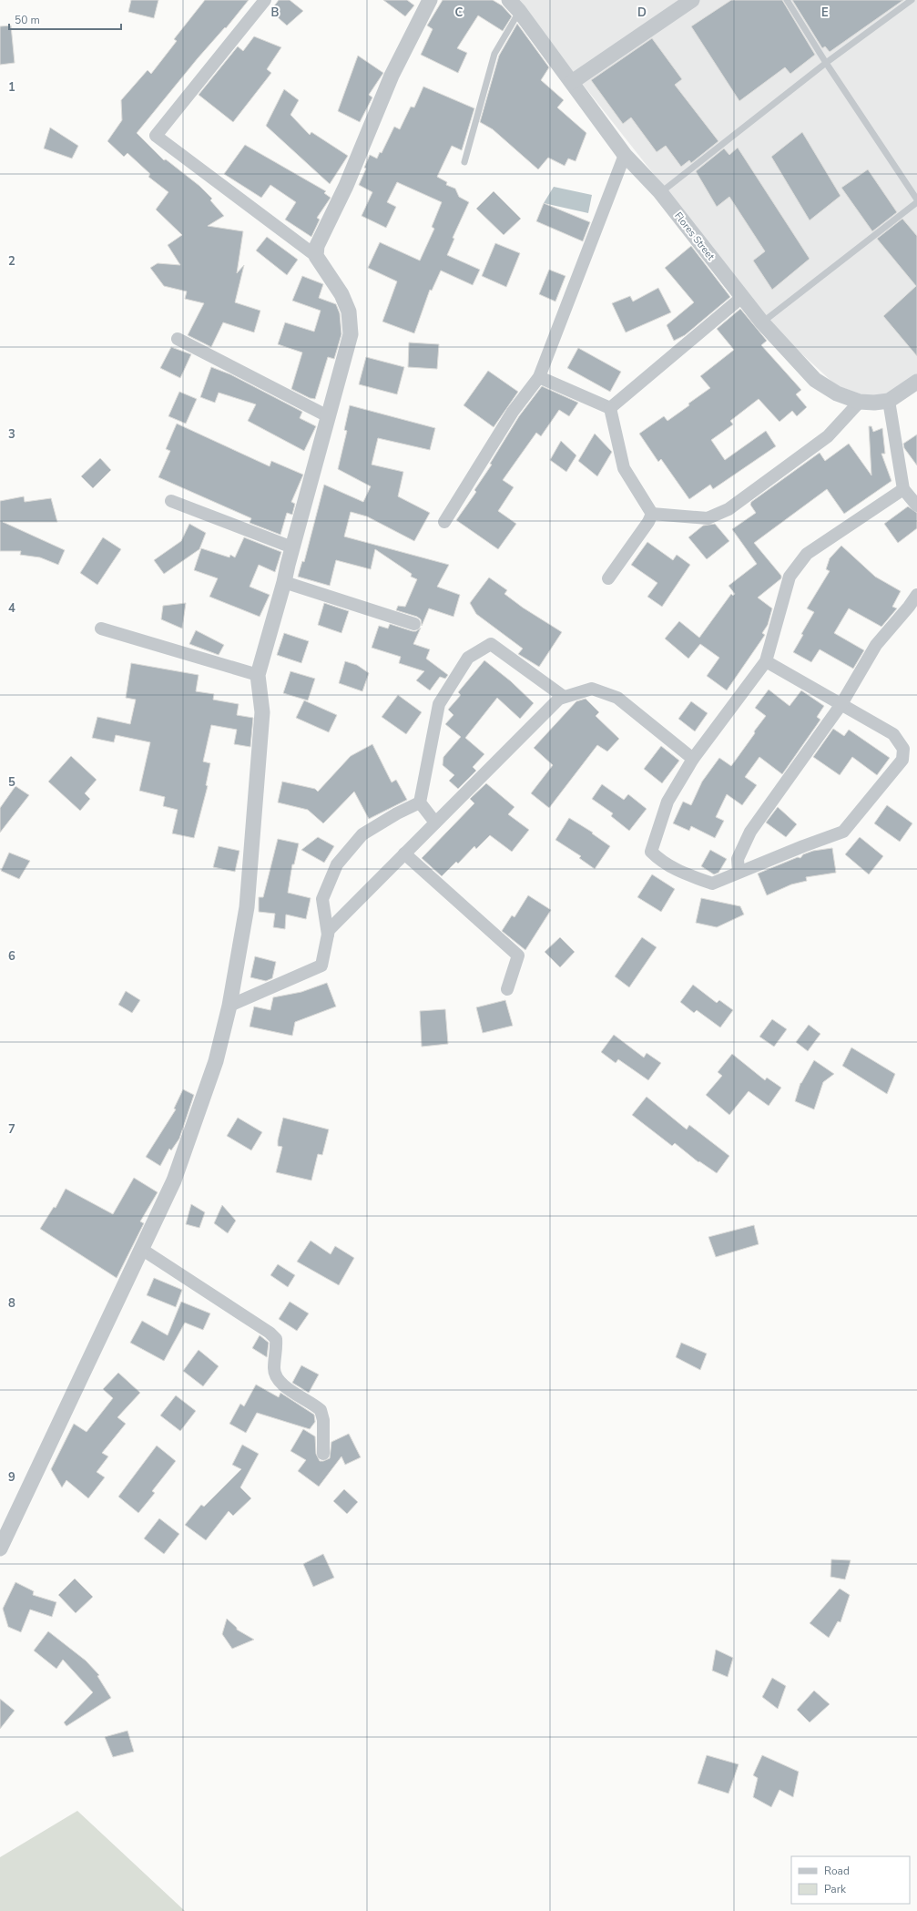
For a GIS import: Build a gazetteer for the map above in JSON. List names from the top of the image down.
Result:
{
  "streets": {
    "street": ["Flores Street"]
  },
  "legend": ["Road", "Park"],
  "scale_bar": "50 m",
  "grid": {
    "columns": [
      "B",
      "C",
      "D",
      "E"
    ],
    "rows": [
      "1",
      "2",
      "3",
      "4",
      "5",
      "6",
      "7",
      "8",
      "9"
    ]
  }
}
